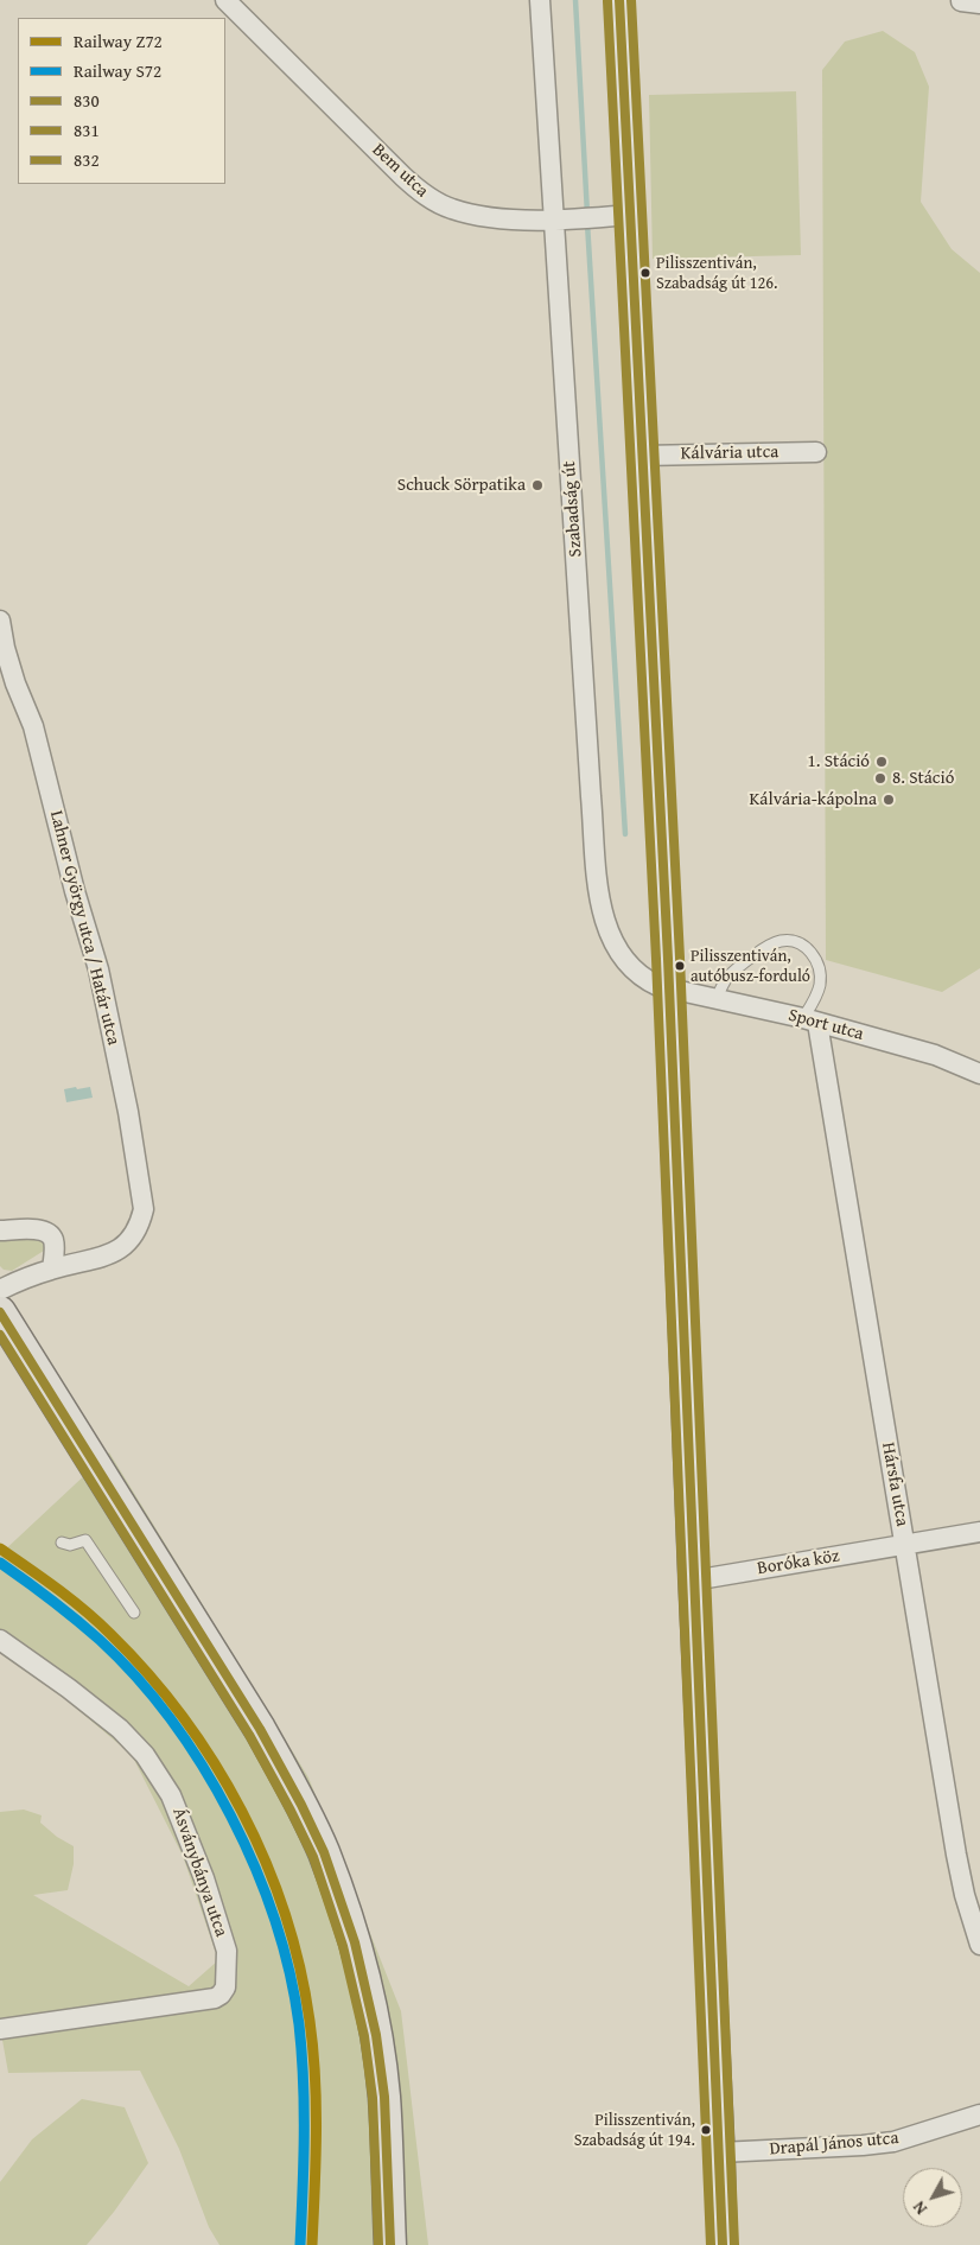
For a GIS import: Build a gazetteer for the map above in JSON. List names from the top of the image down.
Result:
{
  "streets": {
    "street": [
      "Bem utca",
      "Kálvária utca",
      "Szabadság út",
      "Lahner György utca / Határ utca",
      "Sport utca",
      "Hársfa utca",
      "Boróka köz",
      "Ásványbánya utca",
      "Drapál János utca"
    ]
  },
  "crossings": [
    ["Bem utca", "Szabadság út"],
    ["Szabadság út", "Sport utca"],
    ["Sport utca", "Hársfa utca"],
    ["Hársfa utca", "Boróka köz"]
  ],
  "places": [
    "Pilisszentiván, Szabadság út 126.",
    "Schuck Sörpatika",
    "1. Stáció",
    "8. Stáció",
    "Kálvária-kápolna",
    "Pilisszentiván, autóbusz-forduló",
    "Pilisszentiván, Szabadság út 194."
  ],
  "lines": [
    "transit line 830",
    "transit line 832",
    "transit line 831",
    "rail line Z72",
    "rail line S72"
  ],
  "legend": [
    "Railway Z72",
    "Railway S72",
    "830",
    "831",
    "832"
  ],
  "north": "bottom left"
}
